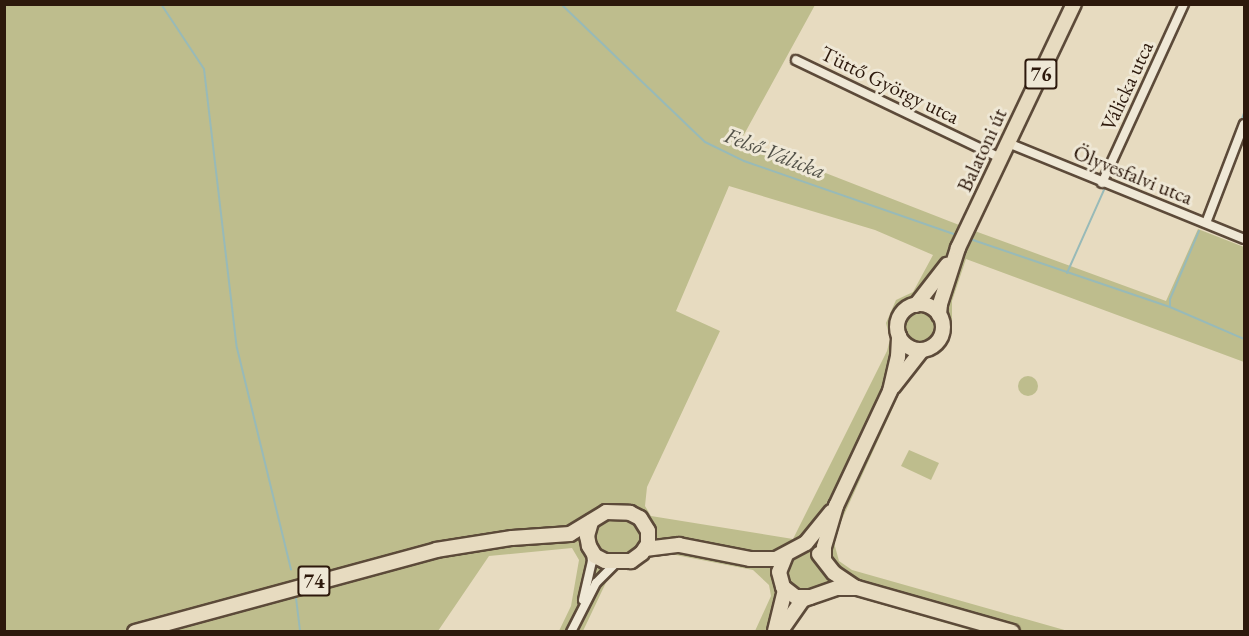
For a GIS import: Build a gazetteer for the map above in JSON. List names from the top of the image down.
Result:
{
  "streets": {
    "main road": ["76", "Balatoni út", "74"],
    "street": ["Tüttő György utca", "Válicka utca", "Ölyvesfalvi utca"]
  },
  "crossings": [
    ["76", "Balatoni út"],
    ["76", "74"],
    ["Tüttő György utca", "Balatoni út"],
    ["Válicka utca", "Ölyvesfalvi utca"],
    ["Balatoni út", "Ölyvesfalvi utca"]
  ],
  "water": ["Felső-Válicka"]
}
